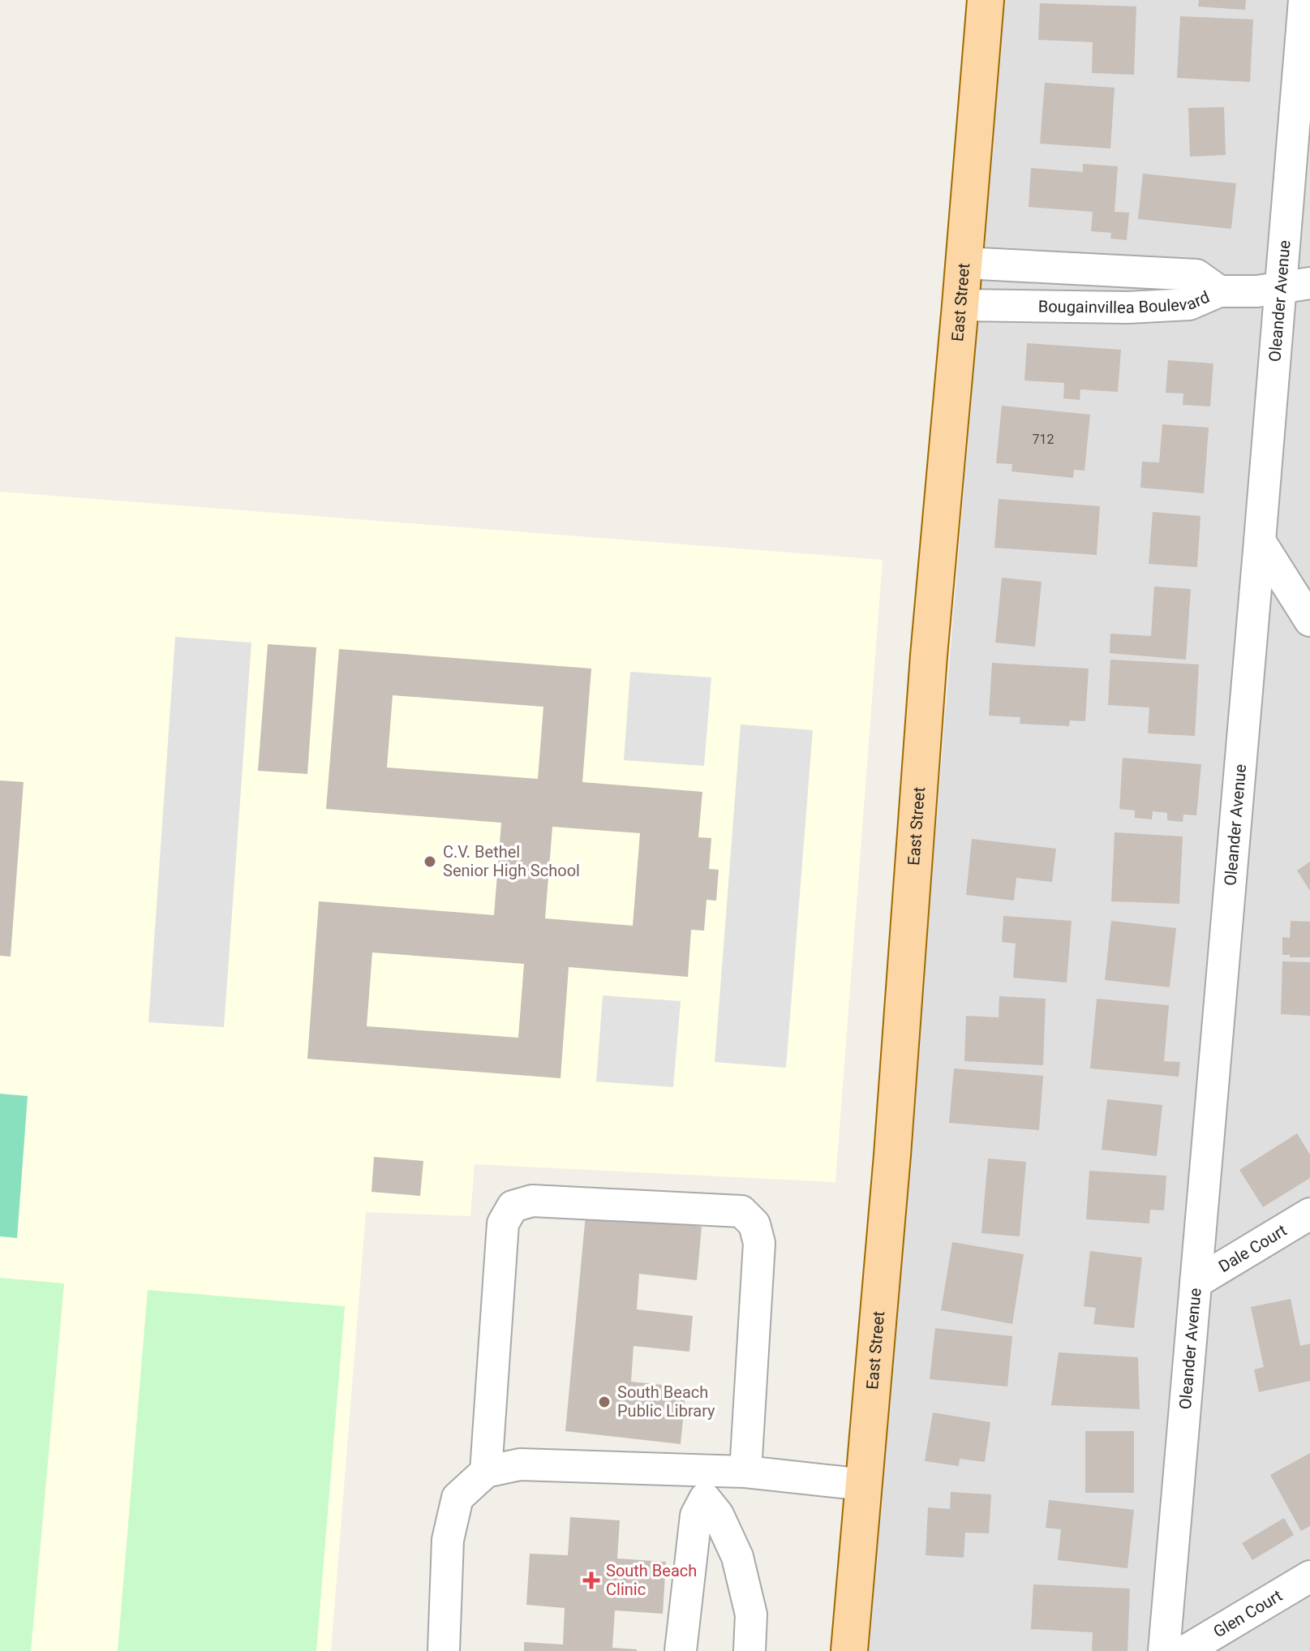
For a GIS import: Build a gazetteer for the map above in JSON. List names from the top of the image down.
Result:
{
  "streets": {
    "main road": ["East Street"],
    "street": [
      "Bougainvillea Boulevard",
      "Oleander Avenue",
      "Dale Court",
      "Glen Court"
    ]
  },
  "crossings": [
    ["Bougainvillea Boulevard", "East Street"],
    ["Oleander Avenue", "Dale Court"]
  ],
  "places": {
    "other": ["C.V. Bethel Senior High School", "South Beach Public Library"],
    "health": ["South Beach Clinic"]
  },
  "house_numbers": ["712"]
}
